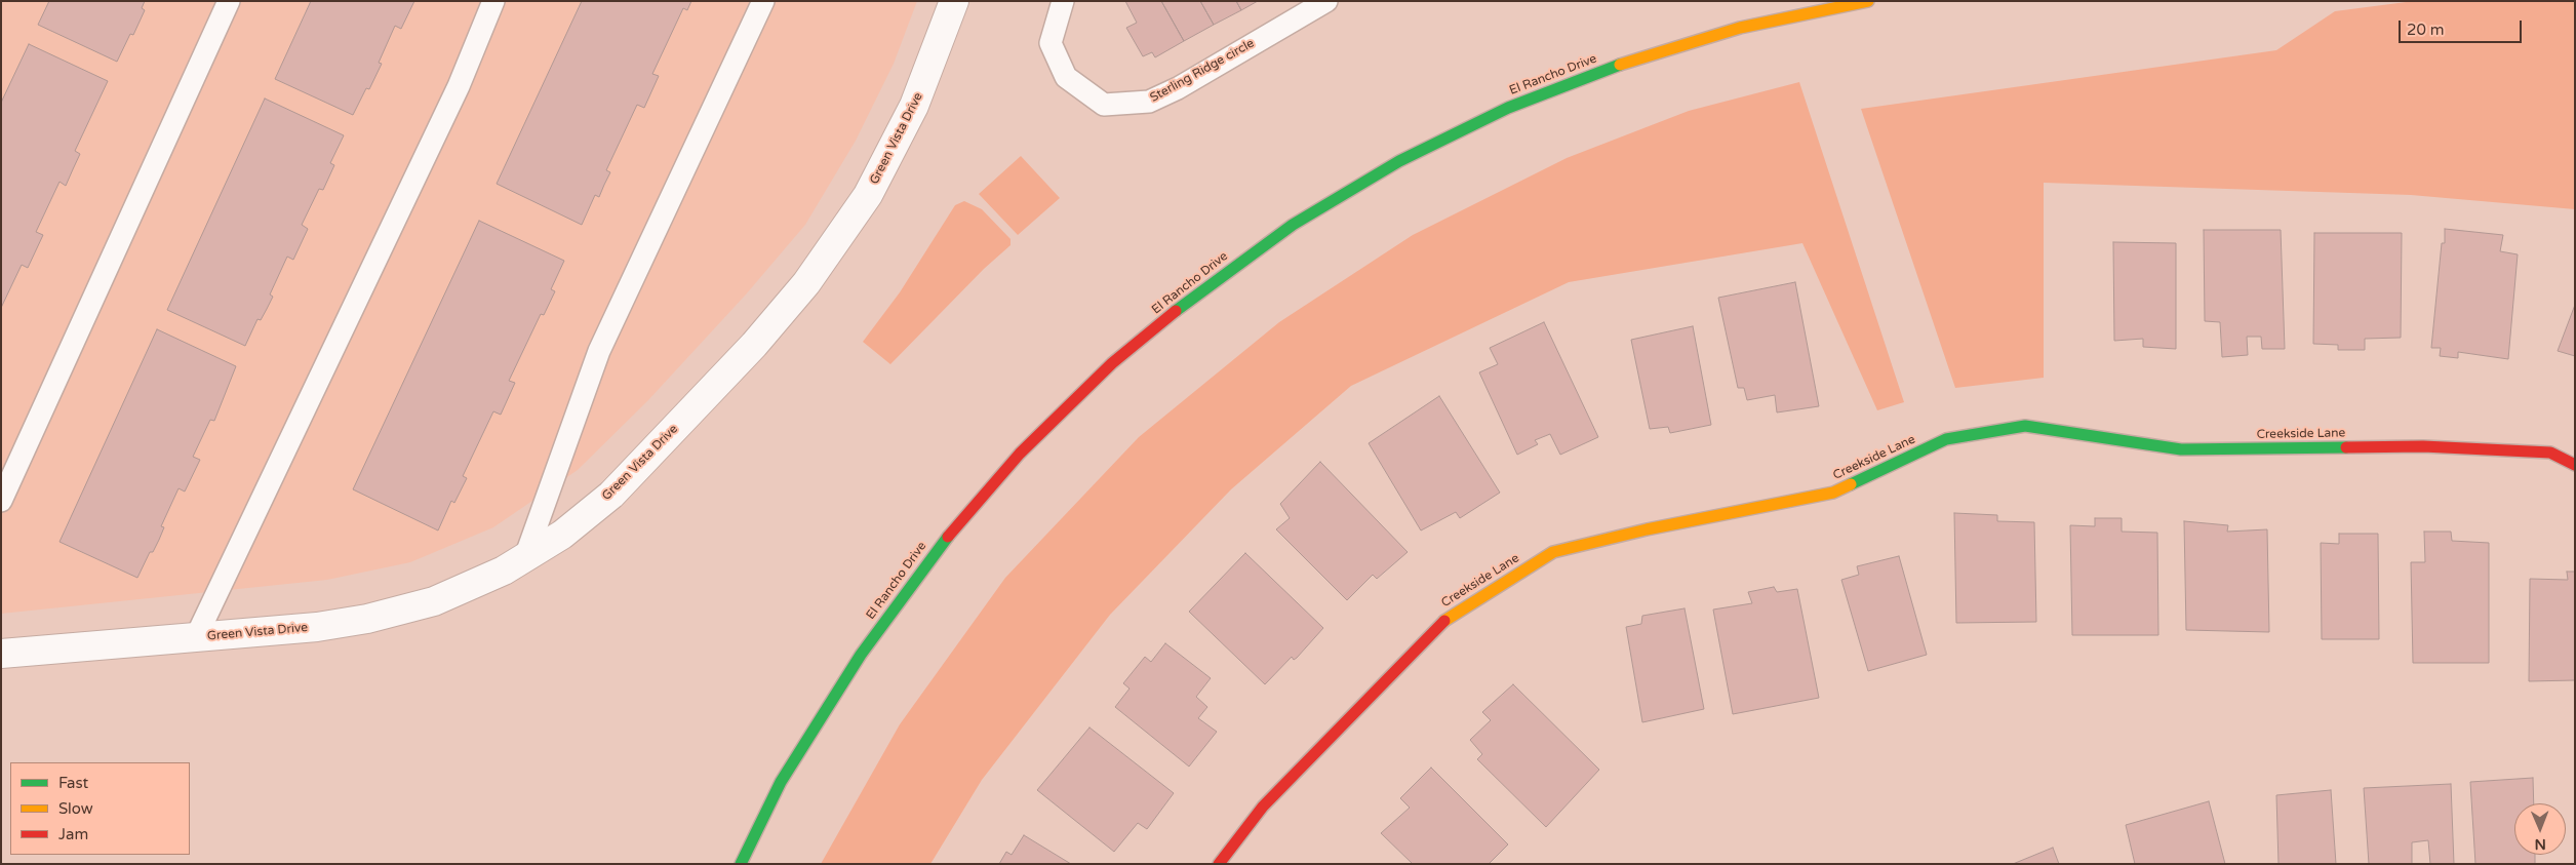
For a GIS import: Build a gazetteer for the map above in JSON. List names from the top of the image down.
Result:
{
  "streets": {
    "street": ["El Rancho Drive", "Green Vista Drive", "Creekside Lane"],
    "lane": ["Sterling Ridge circle"]
  },
  "legend": ["Fast", "Slow", "Jam"],
  "scale_bar": "20 m",
  "north": "bottom"
}
